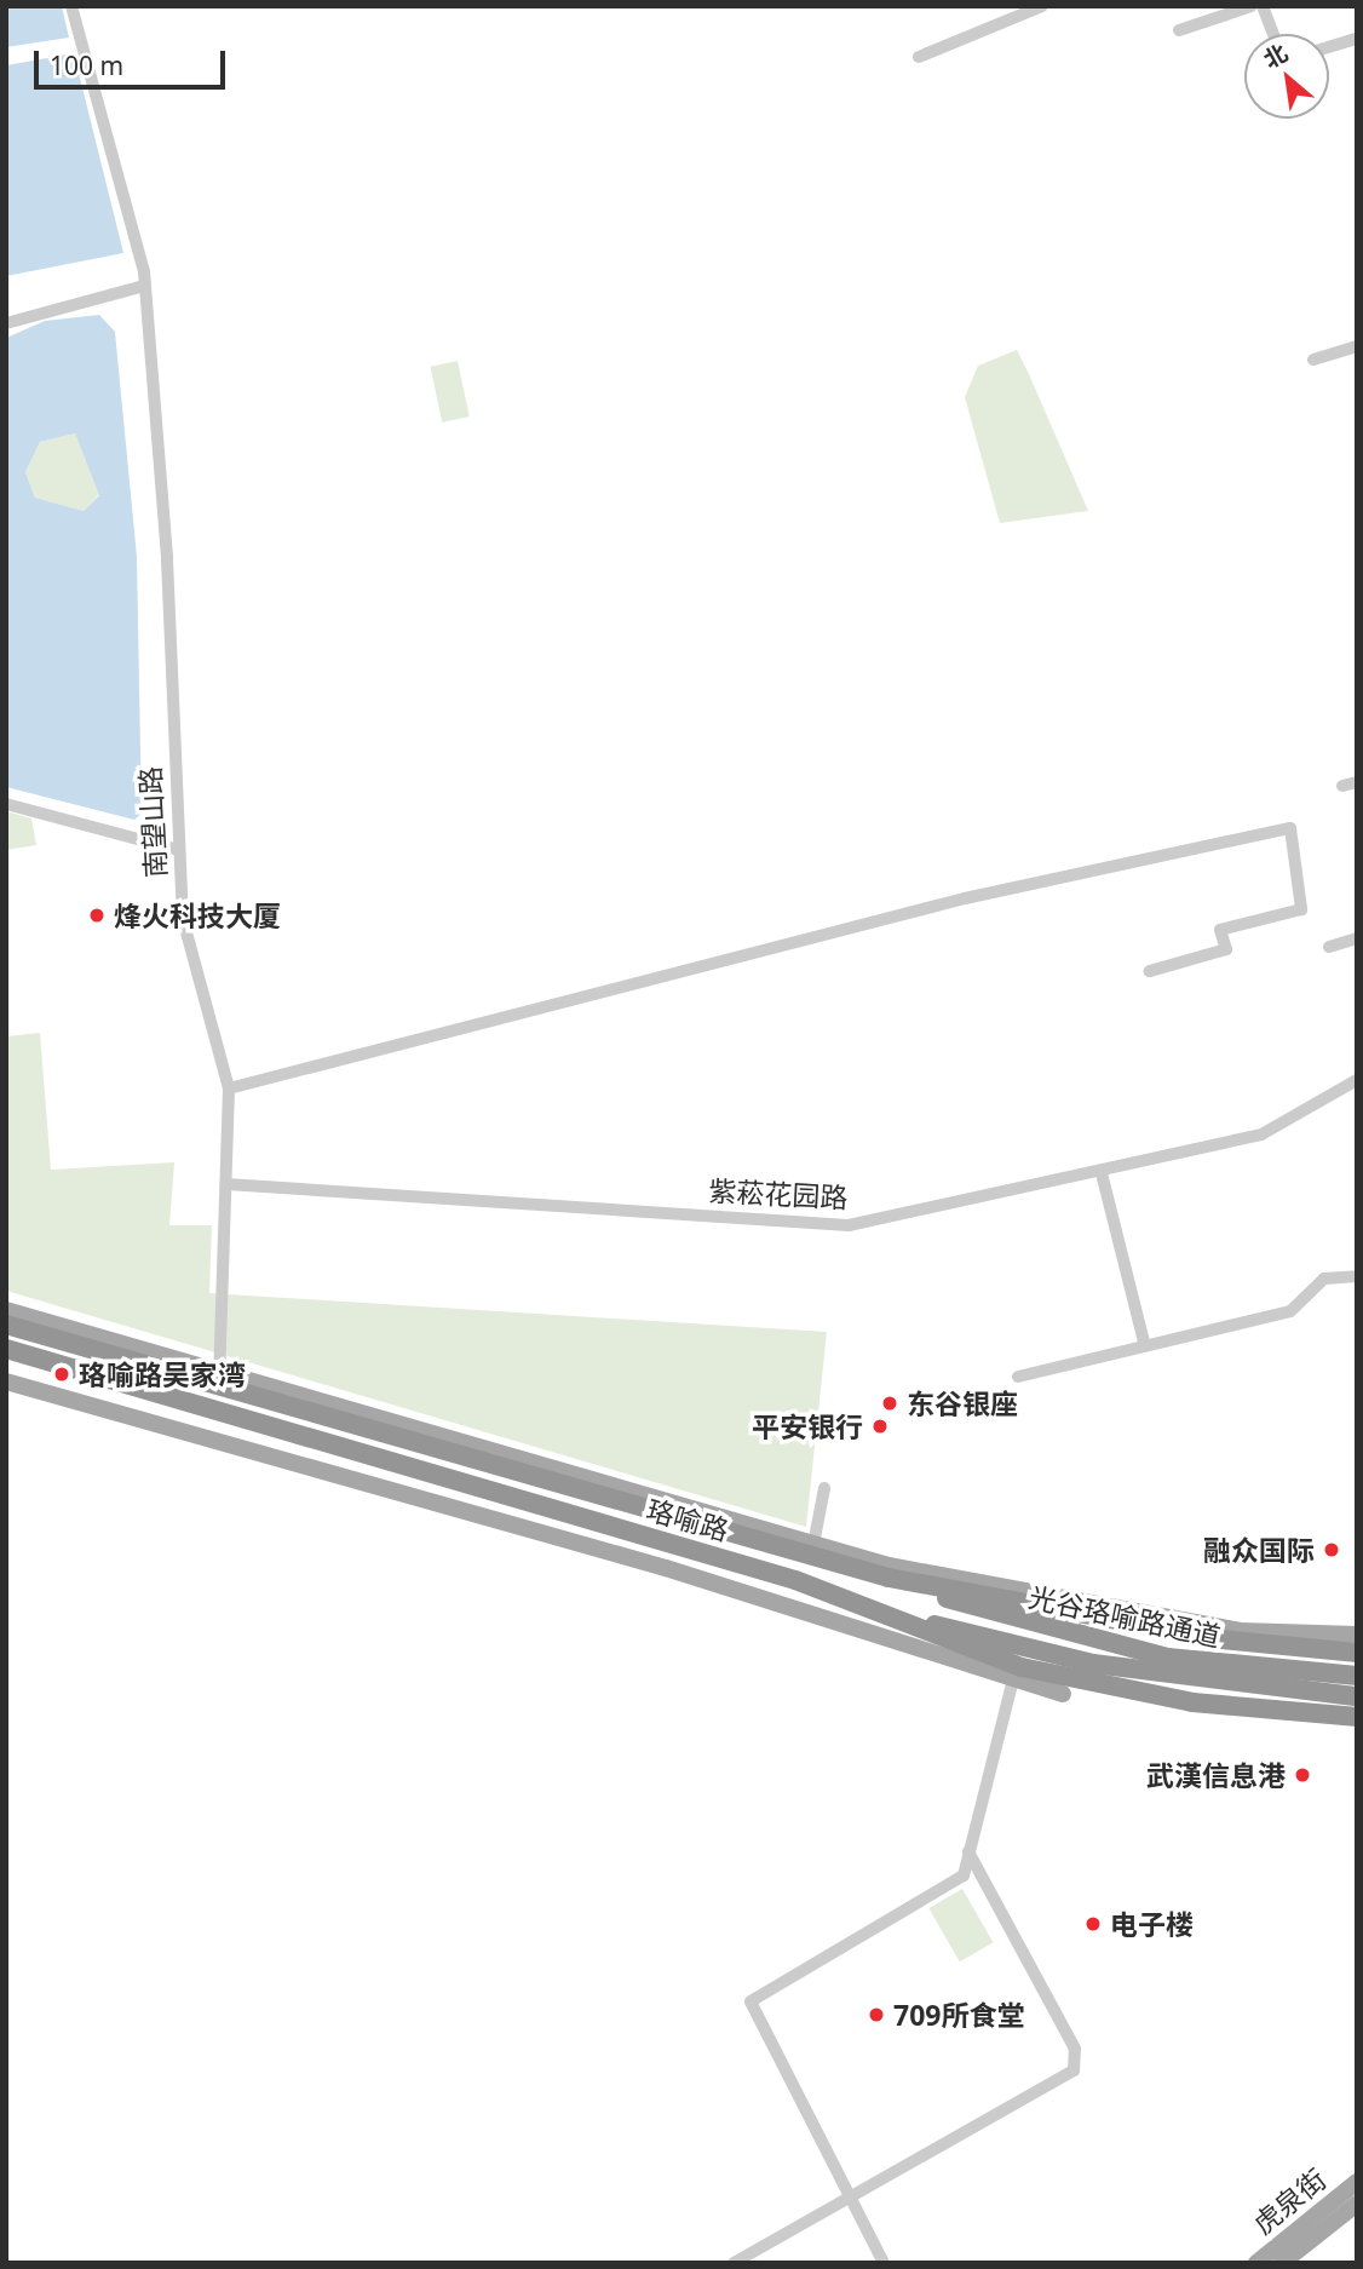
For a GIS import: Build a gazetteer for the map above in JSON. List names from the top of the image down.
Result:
{
  "streets": {
    "highway": ["珞喻路", "光谷珞喻路通道"],
    "main road": ["虎泉街"],
    "street": ["南望山路", "紫菘花园路"]
  },
  "crossings": [
    ["南望山路", "紫菘花园路"],
    ["南望山路", "珞喻路"],
    ["珞喻路", "光谷珞喻路通道"]
  ],
  "places": [
    "烽火科技大厦",
    "珞喻路吴家湾",
    "东谷银座",
    "平安银行",
    "融众国际",
    "武漢信息港",
    "电子楼",
    "709所食堂"
  ],
  "scale_bar": "100 m",
  "north": "top left"
}
